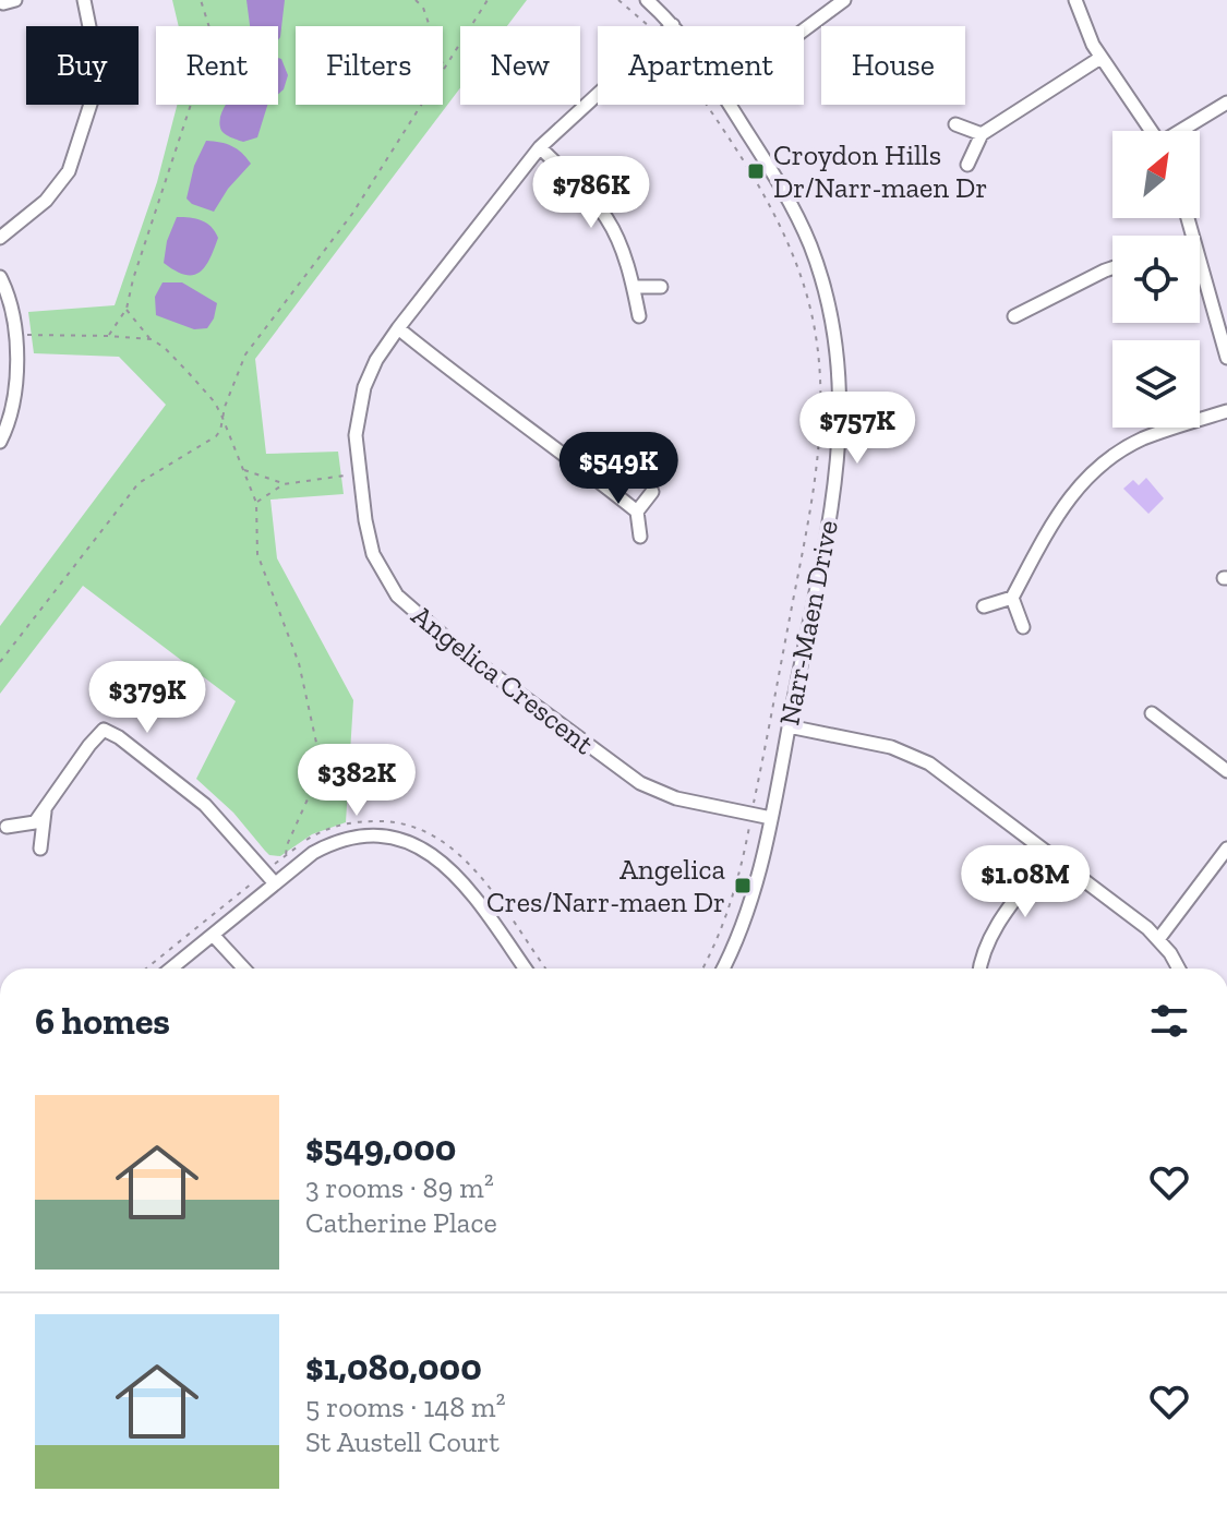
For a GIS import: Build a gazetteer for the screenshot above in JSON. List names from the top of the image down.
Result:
{
  "streets": {
    "street": ["Narr-Maen Drive", "Angelica Crescent"]
  },
  "crossings": [
    ["Narr-Maen Drive", "Angelica Crescent"]
  ],
  "places": {
    "transit": ["Croydon Hills Dr/Narr-maen Dr", "Angelica Cres/Narr-maen Dr"]
  },
  "north": "top right",
  "page": {
    "chip": [
      "Buy",
      "Rent",
      "Filters",
      "New",
      "Apartment",
      "House"
    ],
    "price": [
      "$786K",
      "$757K",
      "$549K",
      "$379K",
      "$382K",
      "$1.08M"
    ],
    "heading": "6 homes",
    "list": [
      {
        "name": "$549,000",
        "note": "3 rooms · 89 m² · Catherine Place"
      },
      {
        "name": "$1,080,000",
        "note": "5 rooms · 148 m² · St Austell Court"
      }
    ]
  }
}
